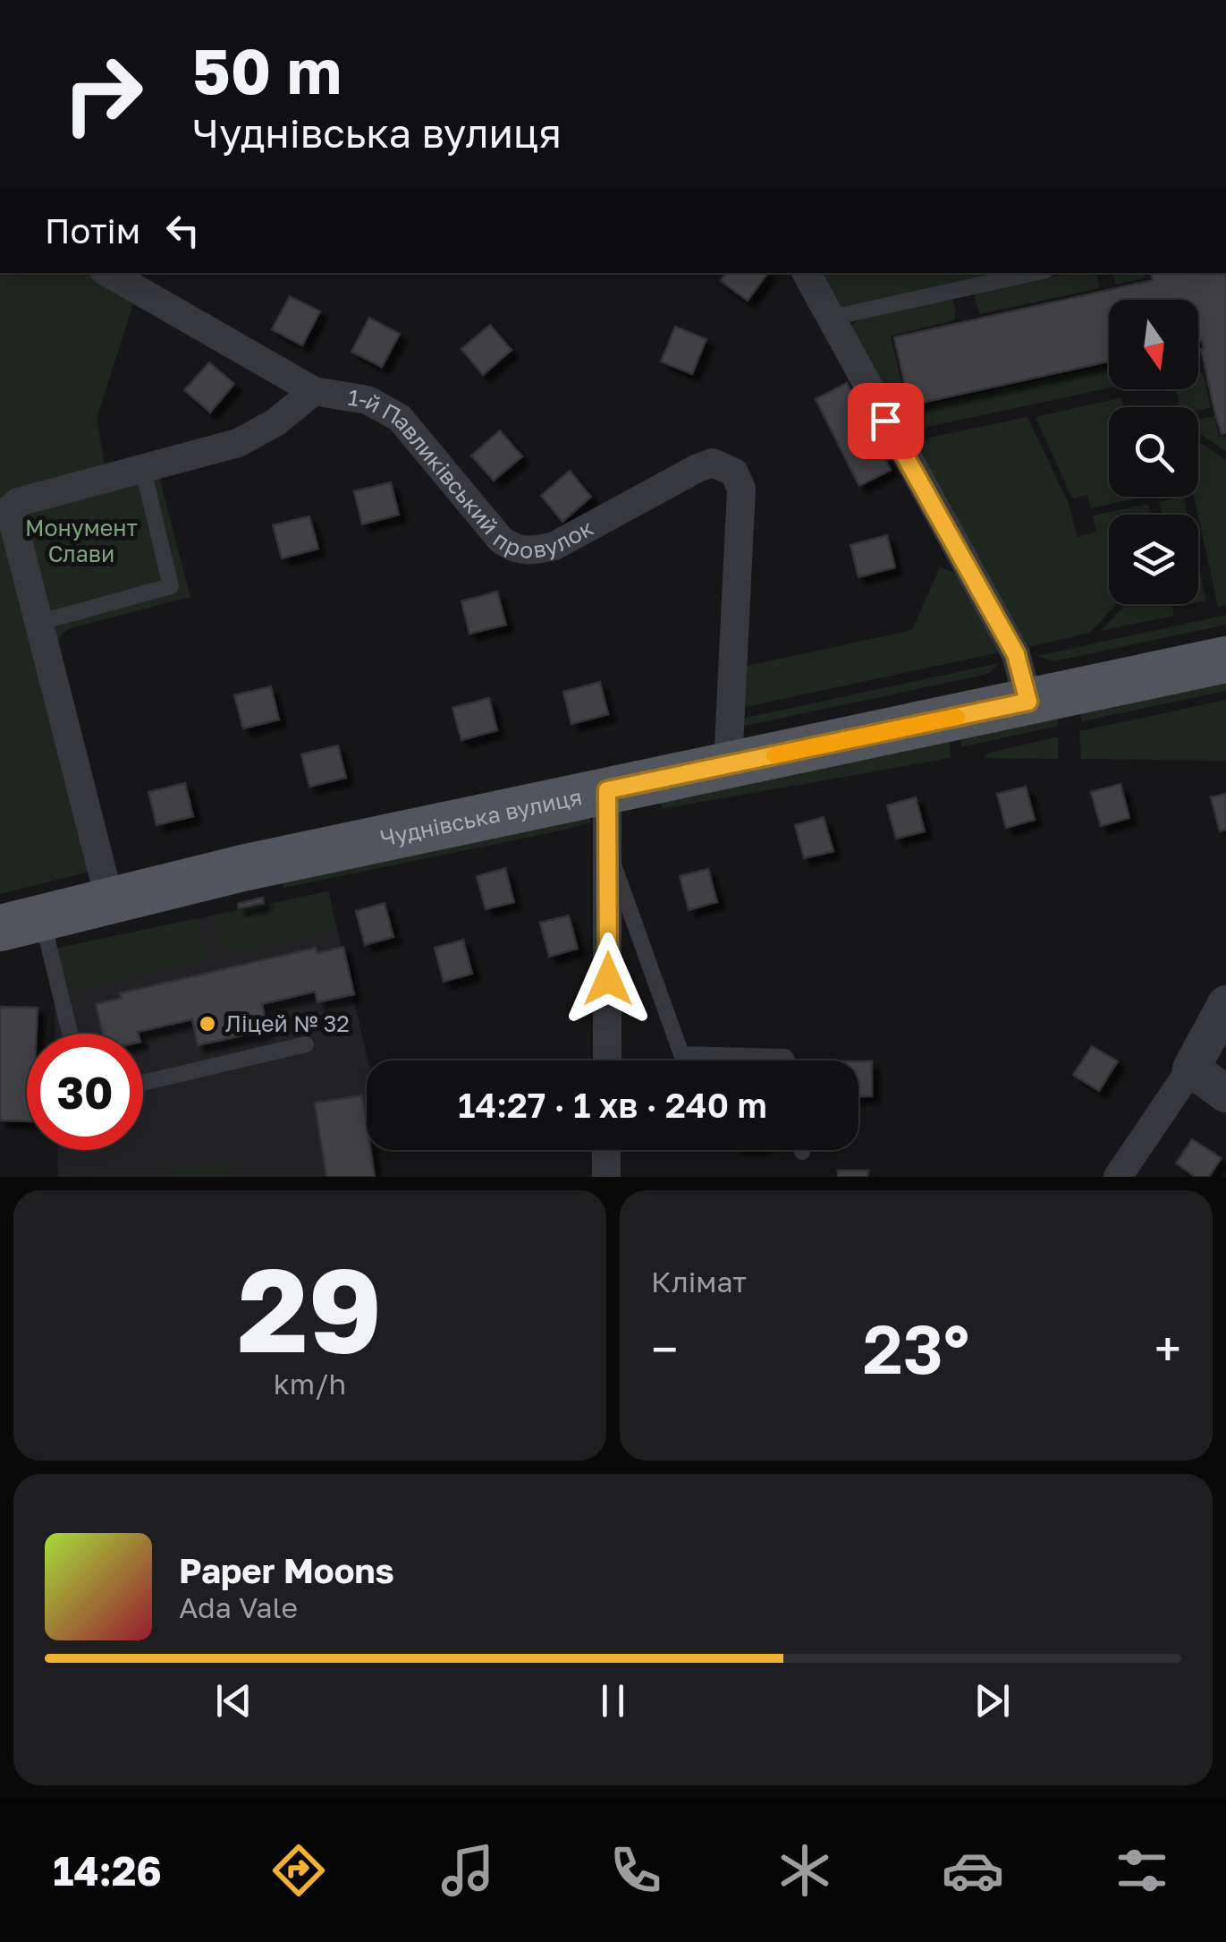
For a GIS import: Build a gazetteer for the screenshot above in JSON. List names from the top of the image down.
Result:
{
  "streets": {
    "main road": ["Чуднівська вулиця"],
    "street": ["1-й Павликівський провулок"]
  },
  "crossings": [
    ["1-й Павликівський провулок", "Чуднівська вулиця"]
  ],
  "parks": ["Монумент Слави"],
  "places": ["Ліцей № 32"],
  "north": "bottom",
  "page": {
    "turn": ["50 m", "Чуднівська вулиця"],
    "then": "Потім",
    "limit": "30",
    "trip": "14:27 · 1 хв · 240 m",
    "tile": [
      ["29", "km/h"],
      "Клімат"
    ],
    "heat": ["−", "23°", "+"],
    "song": ["Paper Moons", "Ada Vale"],
    "tabs": "14:26"
  }
}
